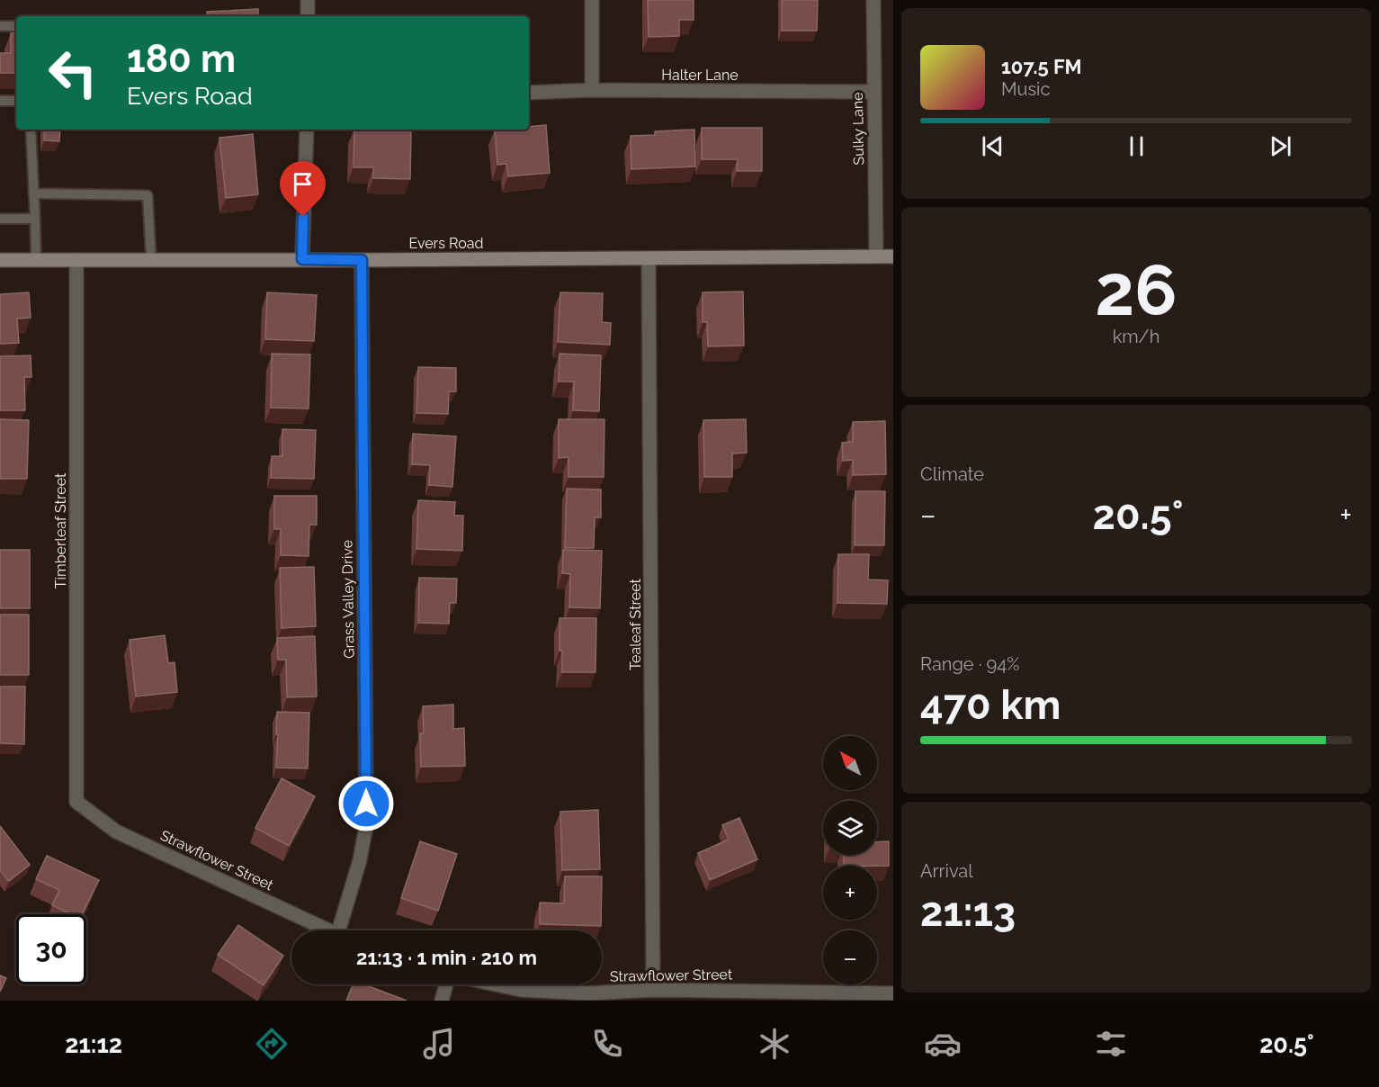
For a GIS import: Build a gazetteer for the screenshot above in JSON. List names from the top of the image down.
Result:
{
  "streets": {
    "main road": ["Evers Road"],
    "street": [
      "Halter Lane",
      "Sulky Lane",
      "Timberleaf Street",
      "Grass Valley Drive",
      "Tealeaf Street",
      "Strawflower Street"
    ]
  },
  "crossings": [
    ["Halter Lane", "Sulky Lane"],
    ["Sulky Lane", "Evers Road"],
    ["Evers Road", "Timberleaf Street"],
    ["Evers Road", "Grass Valley Drive"],
    ["Evers Road", "Tealeaf Street"],
    ["Timberleaf Street", "Strawflower Street"],
    ["Tealeaf Street", "Strawflower Street"]
  ],
  "north": "top left",
  "page": {
    "turn": ["180 m", "Evers Road"],
    "song": ["107.5 FM", "Music"],
    "tile": [
      ["26", "km/h"],
      "Climate",
      ["Range · 94%", "470 km"],
      ["Arrival", "21:13"]
    ],
    "heat": ["−", "20.5°", "+"],
    "map_buttons": ["+", "−"],
    "limit": "30",
    "trip": "21:13 · 1 min · 210 m",
    "tabs": ["21:12", "20.5°"]
  }
}
